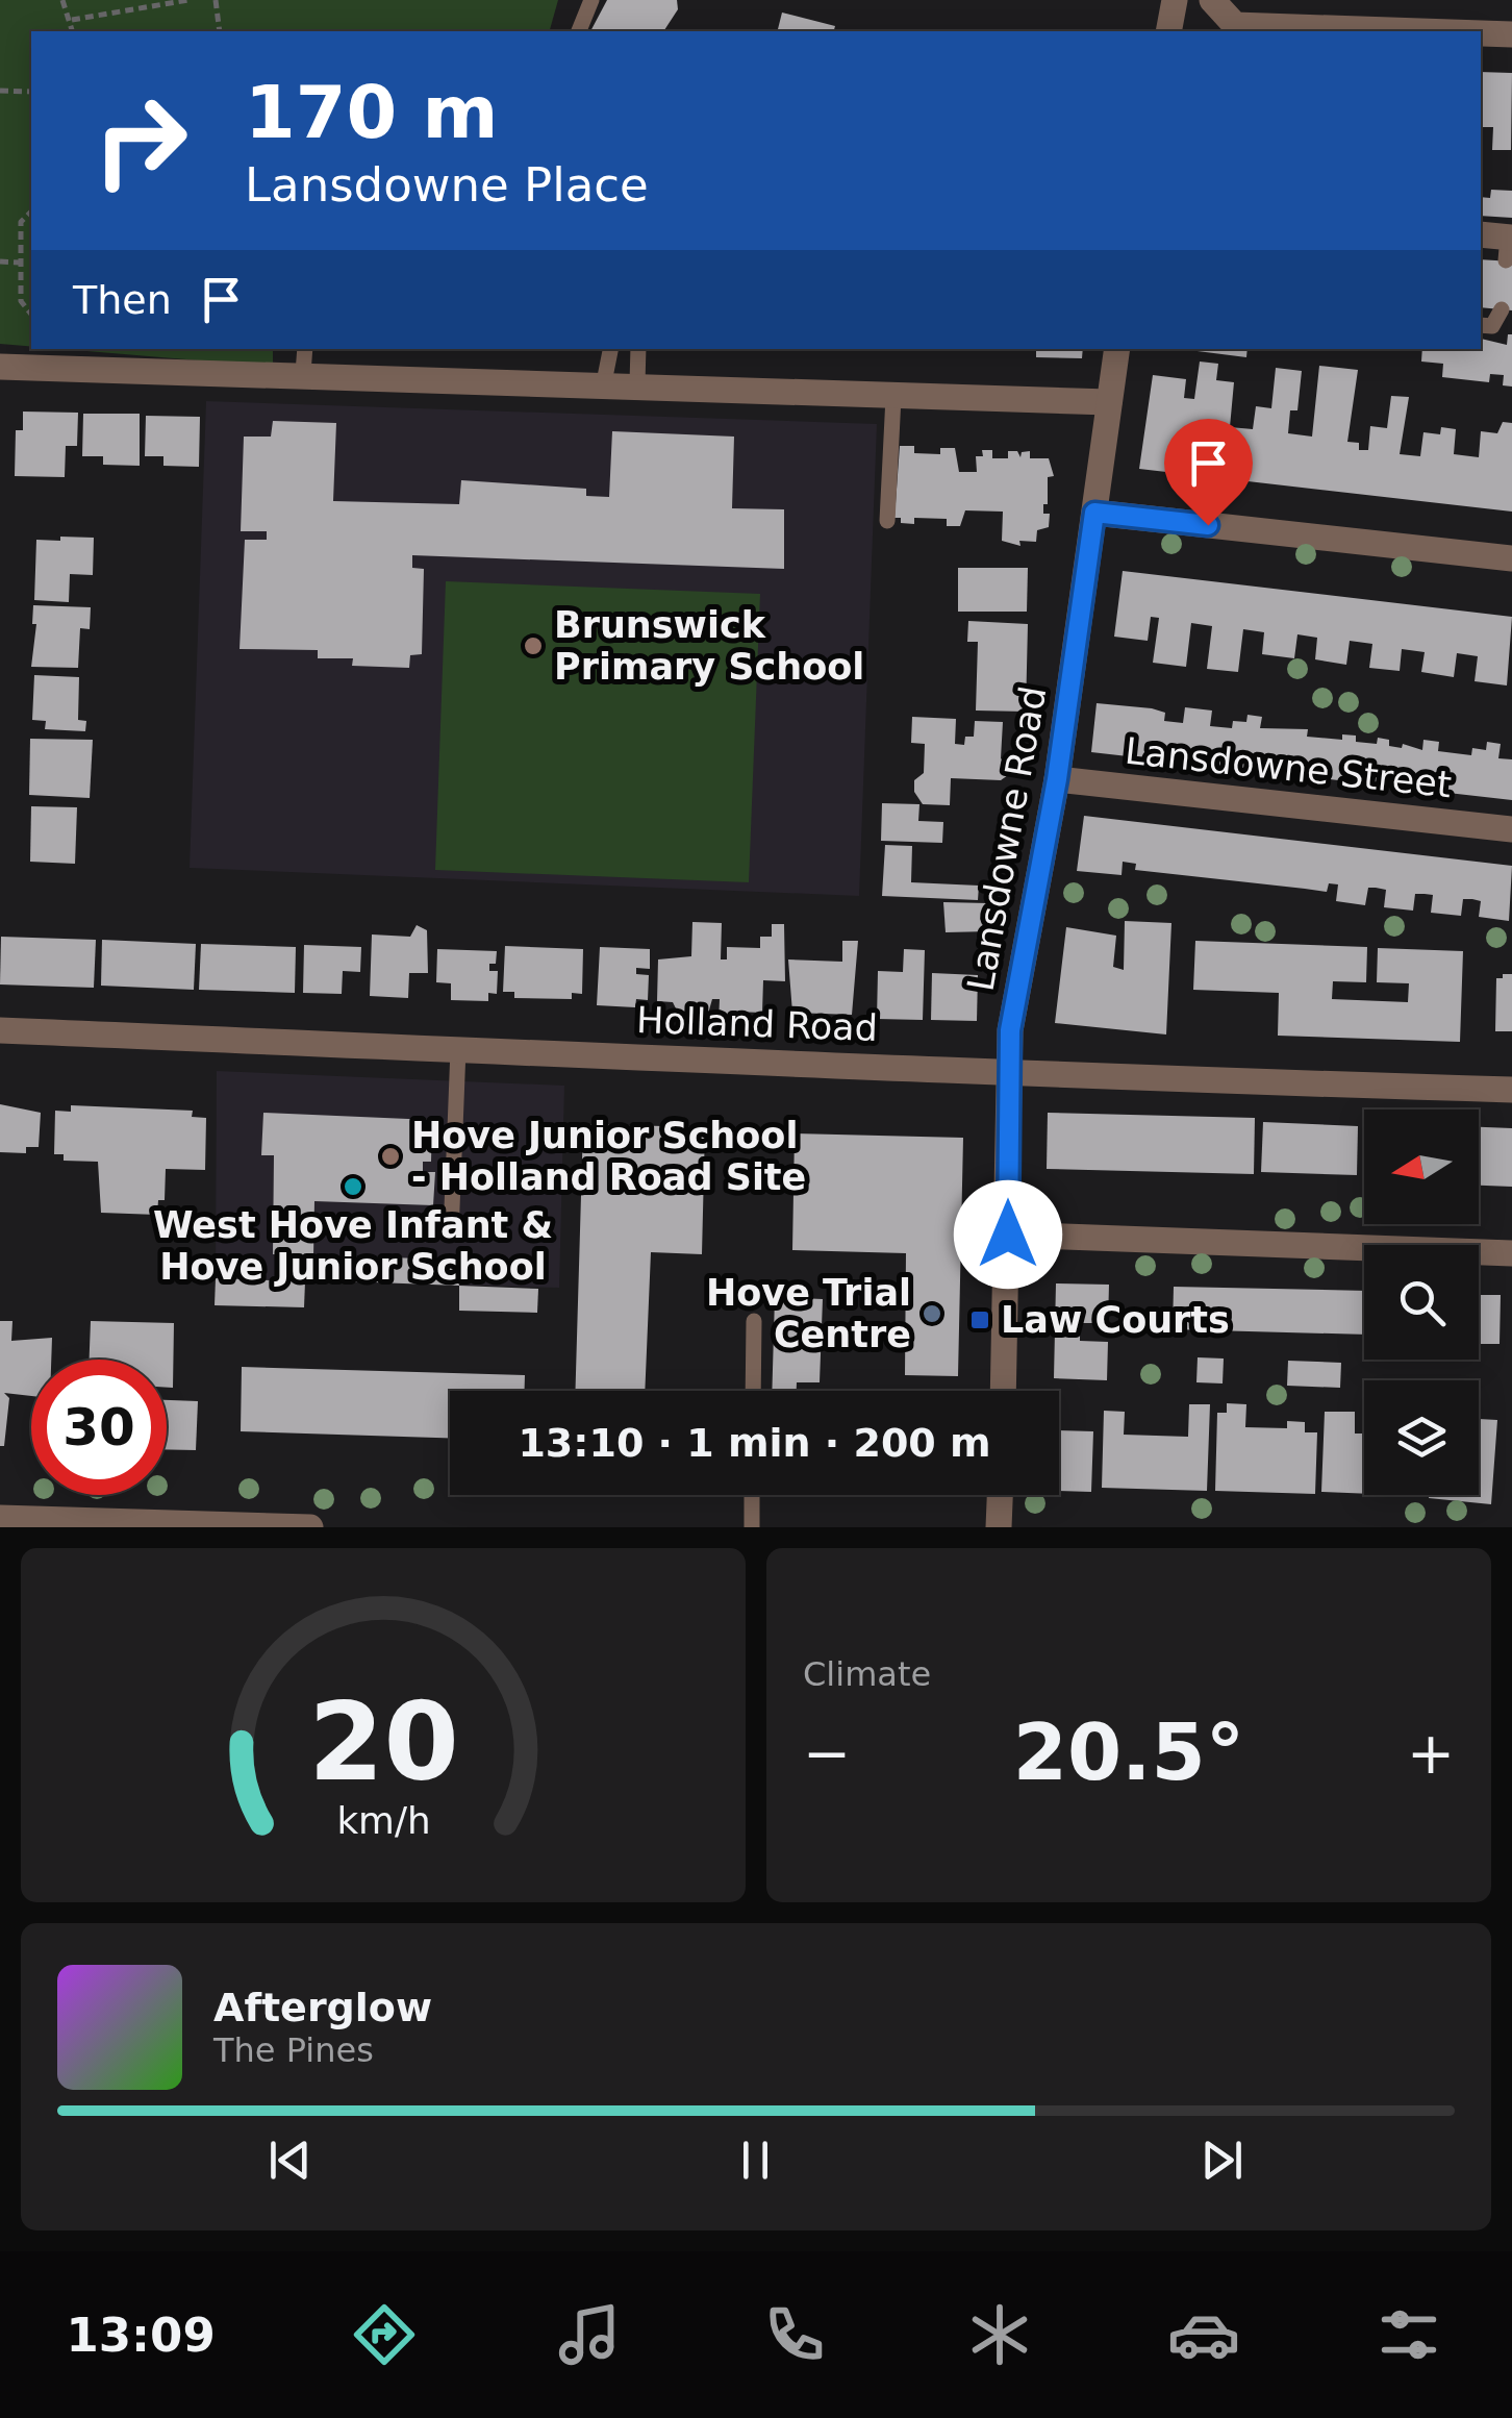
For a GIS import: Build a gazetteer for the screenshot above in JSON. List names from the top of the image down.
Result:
{
  "streets": {
    "street": ["Lansdowne Street", "Lansdowne Road", "Holland Road"]
  },
  "crossings": [
    ["Lansdowne Street", "Lansdowne Road"],
    ["Lansdowne Road", "Holland Road"]
  ],
  "places": {
    "other": [
      "Brunswick Primary School",
      "Hove Junior School - Holland Road Site",
      "West Hove Infant & Hove Junior School",
      "Hove Trial Centre"
    ],
    "transit": ["Law Courts"]
  },
  "north": "left",
  "page": {
    "turn": ["170 m", "Lansdowne Place"],
    "then": "Then",
    "limit": "30",
    "trip": "13:10 · 1 min · 200 m",
    "tile": "Climate",
    "heat": ["−", "20.5°", "+"],
    "song": ["Afterglow", "The Pines"],
    "tabs": "13:09",
    "gauge": ["20", "km/h"]
  }
}
